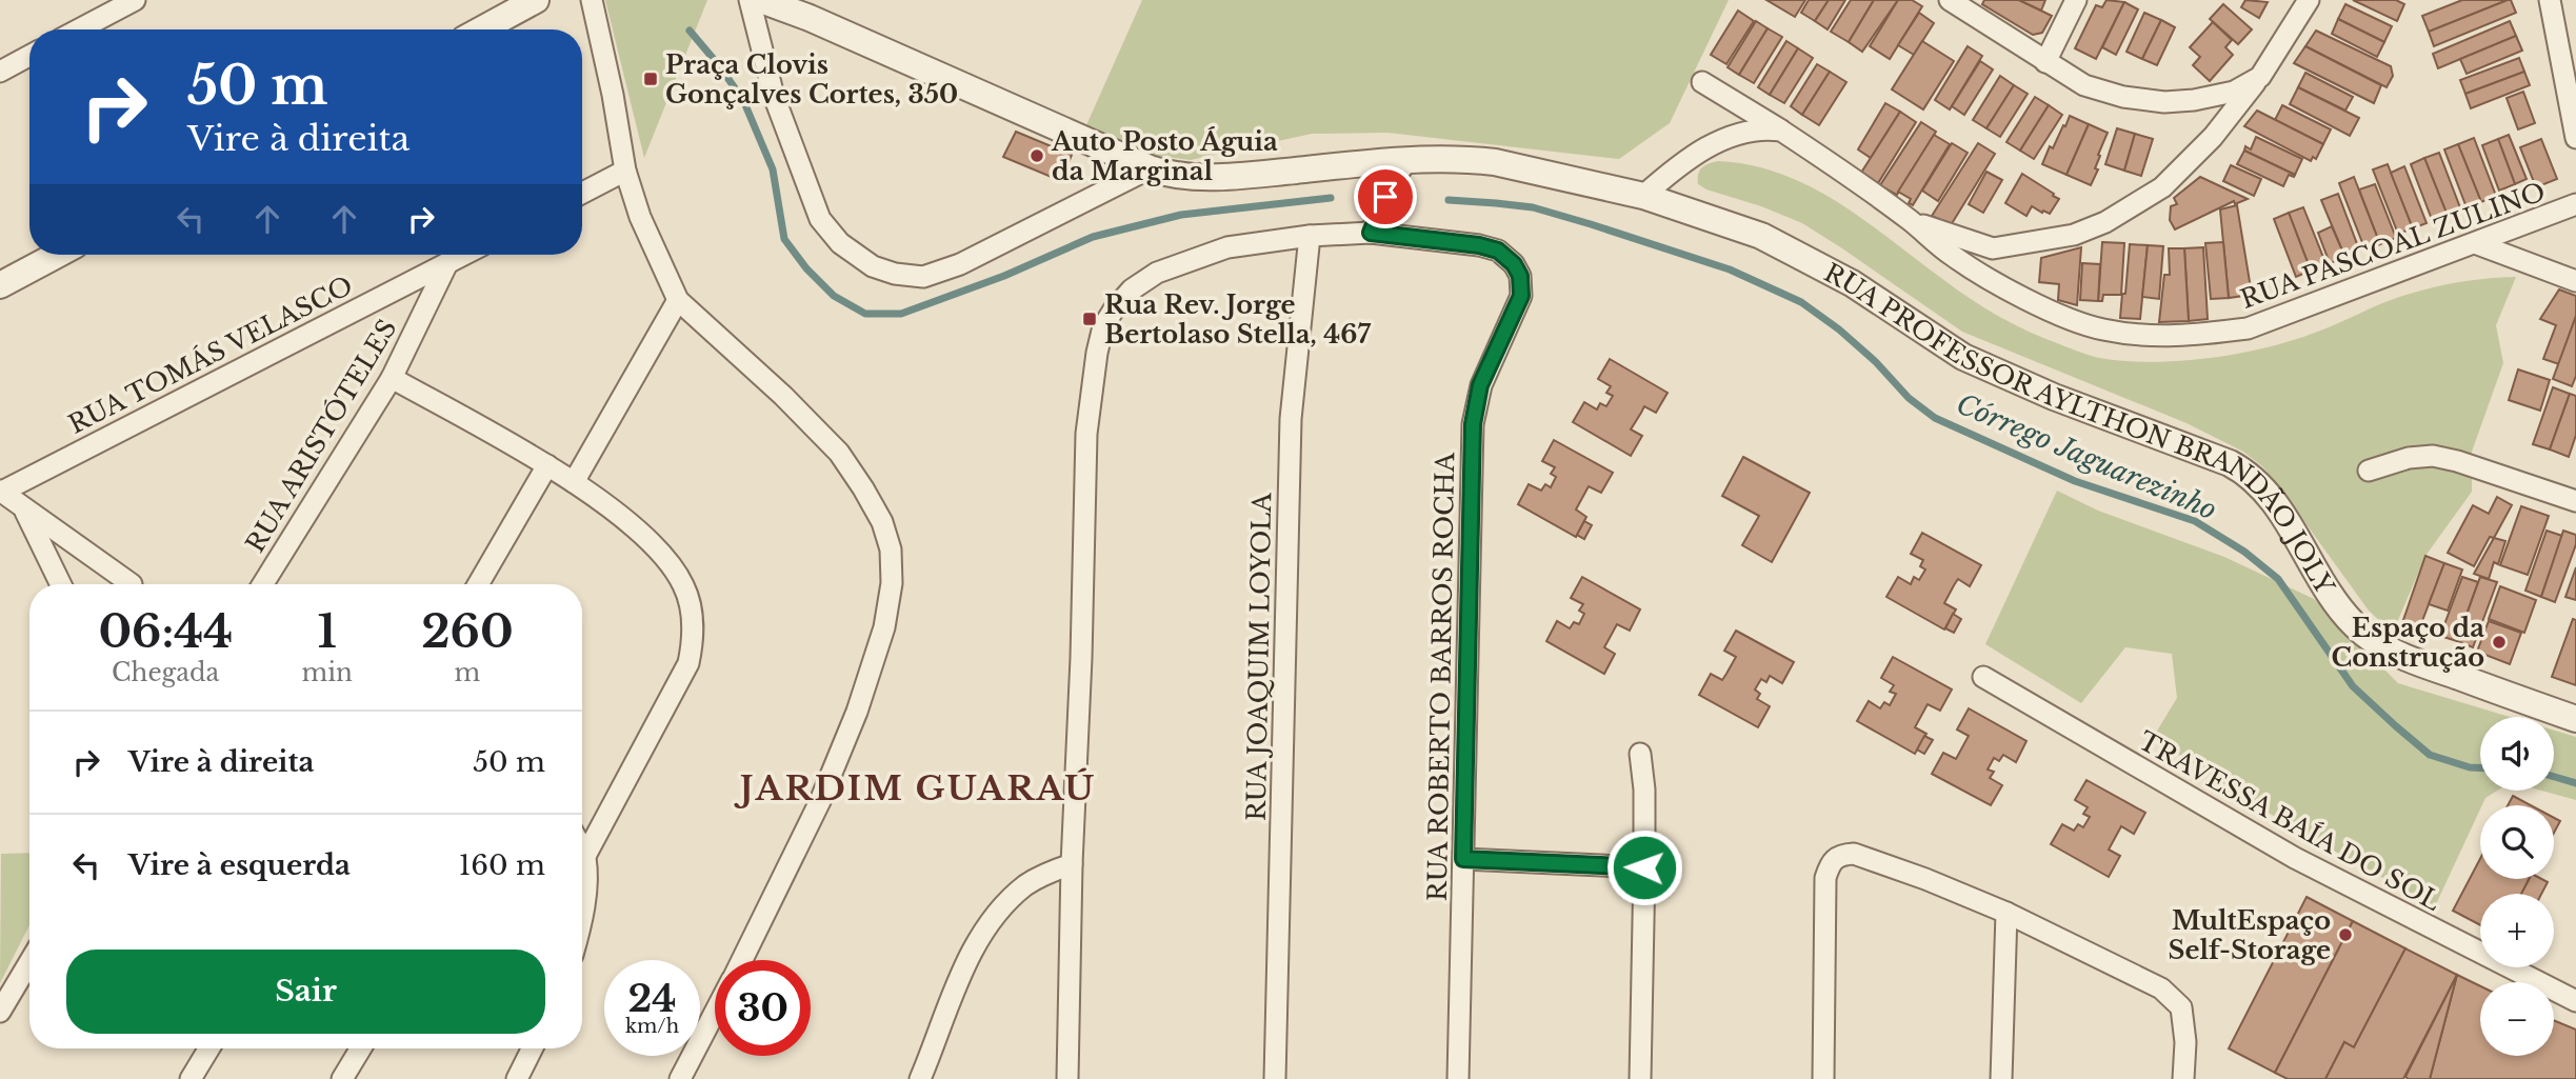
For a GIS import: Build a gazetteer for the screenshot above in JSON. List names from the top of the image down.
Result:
{
  "streets": {
    "street": [
      "RUA PASCOAL ZULINO",
      "RUA TOMÁS VELASCO",
      "RUA PROFESSOR AYLTHON BRANDÃO JOLY",
      "RUA ARISTÓTELES",
      "RUA JOAQUIM LOYOLA",
      "RUA ROBERTO BARROS ROCHA",
      "TRAVESSA BAÍA DO SOL"
    ]
  },
  "crossings": [
    ["RUA TOMÁS VELASCO", "RUA ARISTÓTELES"]
  ],
  "districts": ["JARDIM GUARAÚ"],
  "water": ["Córrego Jaguarezinho"],
  "places": {
    "transit": ["Praça Clovis Gonçalves Cortes, 350", "Rua Rev. Jorge Bertolaso Stella, 467"],
    "other": ["Auto Posto Águia da Marginal", "Espaço da Construção", "MultEspaço Self-Storage"]
  },
  "page": {
    "turn": ["50 m", "Vire à direita"],
    "eta": [
      "06:44",
      "Chegada",
      "1",
      "min",
      "260",
      "m"
    ],
    "list": [
      {
        "name": "Vire à direita",
        "value": "50 m"
      },
      {
        "name": "Vire à esquerda",
        "value": "160 m"
      }
    ],
    "map_buttons": ["+", "−"],
    "buttons": "Sair",
    "speed": "24 km/h",
    "limit": "30"
  }
}
